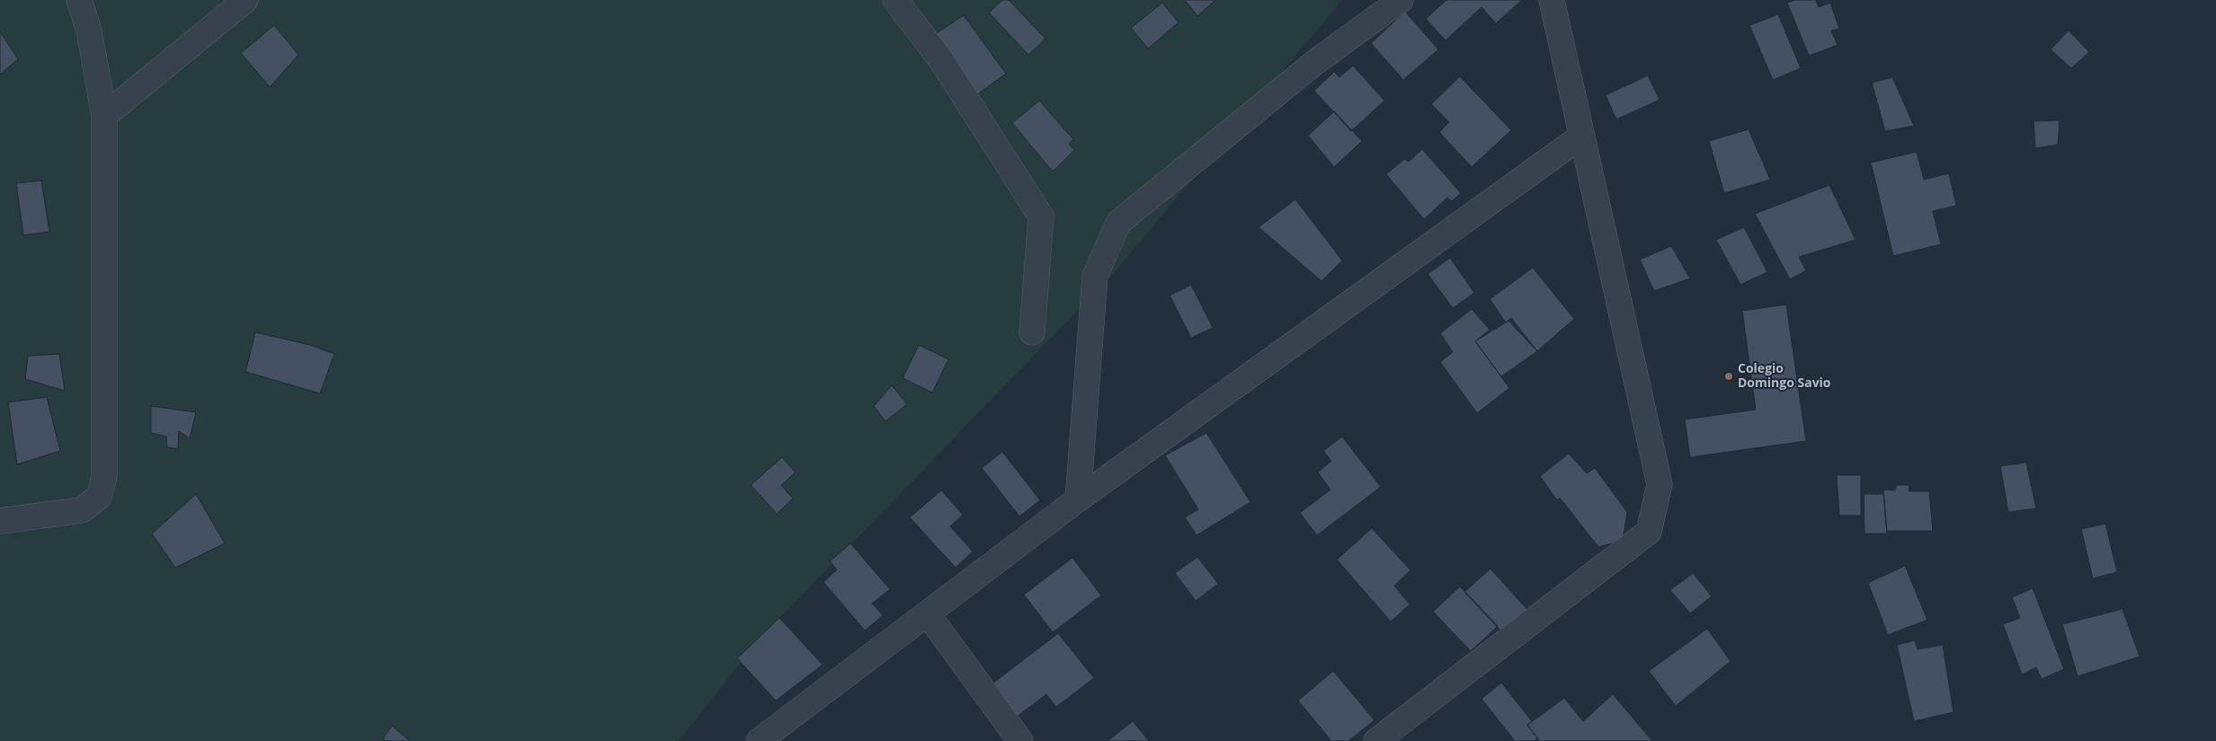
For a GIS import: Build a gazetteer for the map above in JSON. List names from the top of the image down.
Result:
{
  "places": ["Colegio Domingo Savio"]
}
